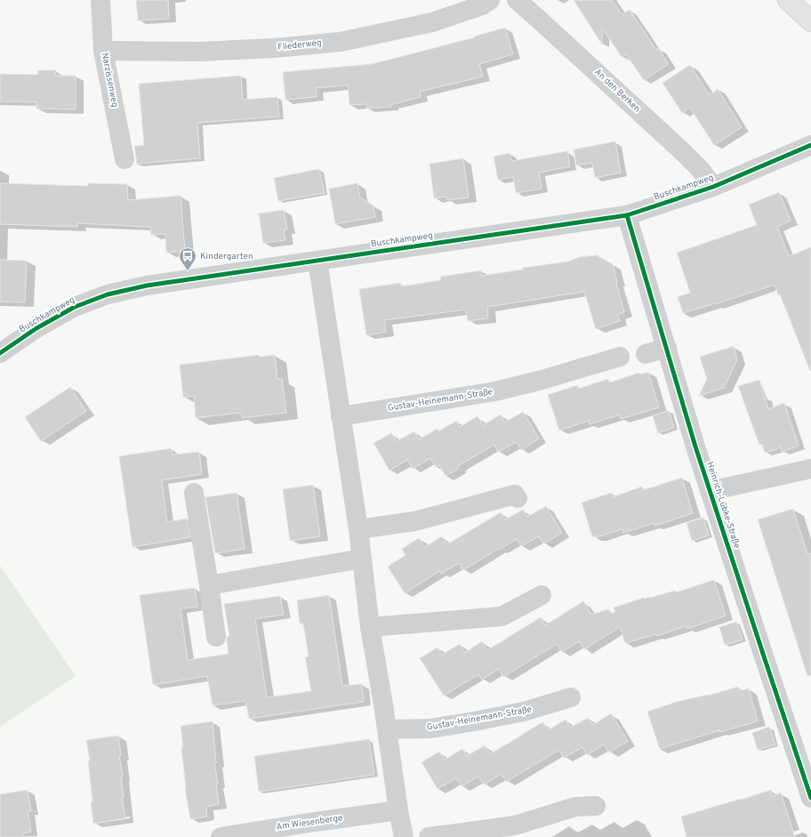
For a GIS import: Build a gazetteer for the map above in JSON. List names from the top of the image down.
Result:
{
  "streets": {
    "street": [
      "Fliederweg",
      "Narzissenweg",
      "An den Berken",
      "Buschkampweg",
      "Gustav-Heinemann-Straße",
      "Heinrich-Lübke-Straße",
      "Am Wiesenberge"
    ]
  },
  "crossings": [
    ["Fliederweg", "Narzissenweg"],
    ["An den Berken", "Buschkampweg"],
    ["Buschkampweg", "Heinrich-Lübke-Straße"]
  ],
  "places": {
    "bus stop": ["Kindergarten"]
  }
}
